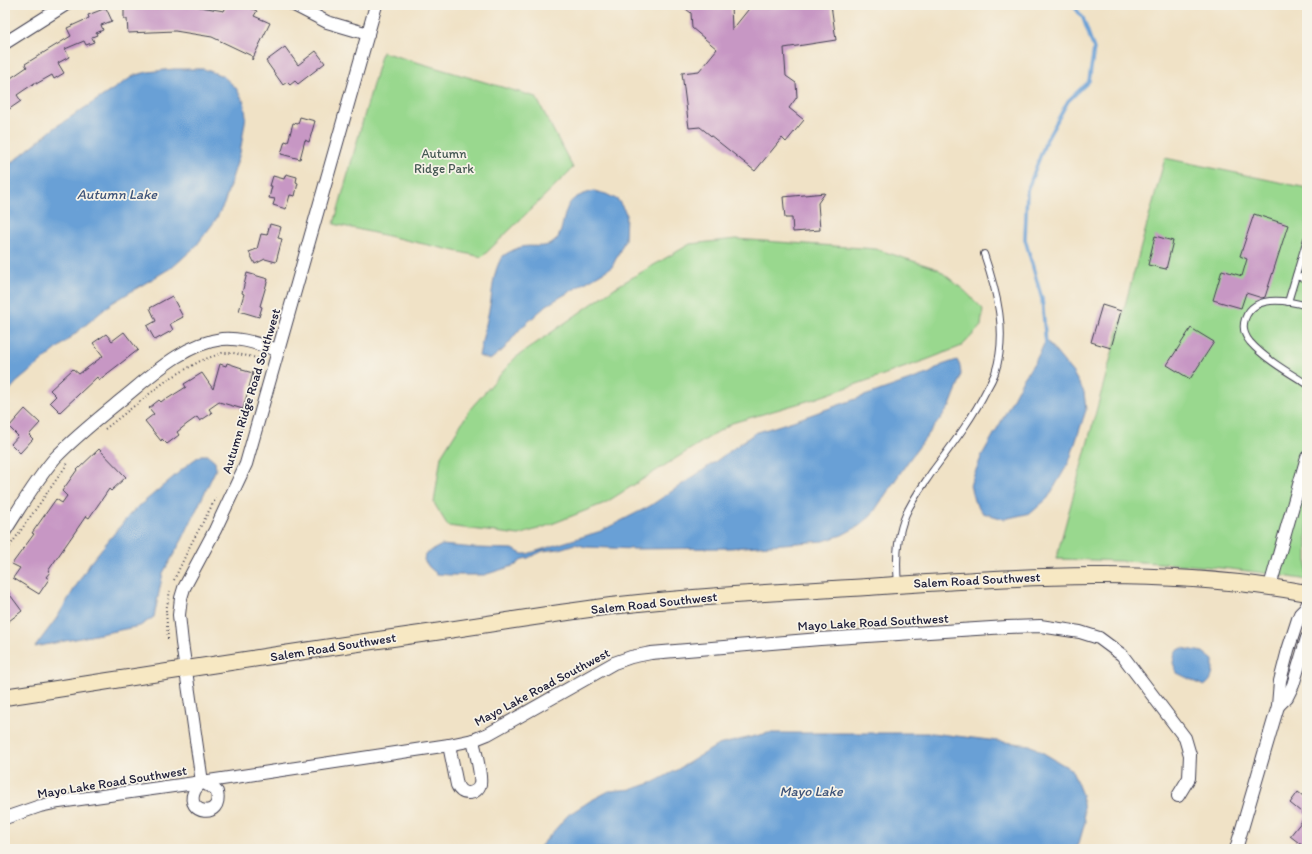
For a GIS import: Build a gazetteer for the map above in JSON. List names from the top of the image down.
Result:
{
  "streets": {
    "main road": ["Salem Road Southwest"],
    "street": ["Autumn Ridge Road Southwest", "Mayo Lake Road Southwest"]
  },
  "crossings": [
    ["Autumn Ridge Road Southwest", "Salem Road Southwest"],
    ["Autumn Ridge Road Southwest", "Mayo Lake Road Southwest"]
  ],
  "water": ["Autumn Lake", "Mayo Lake"],
  "parks": ["Autumn Ridge Park"]
}
